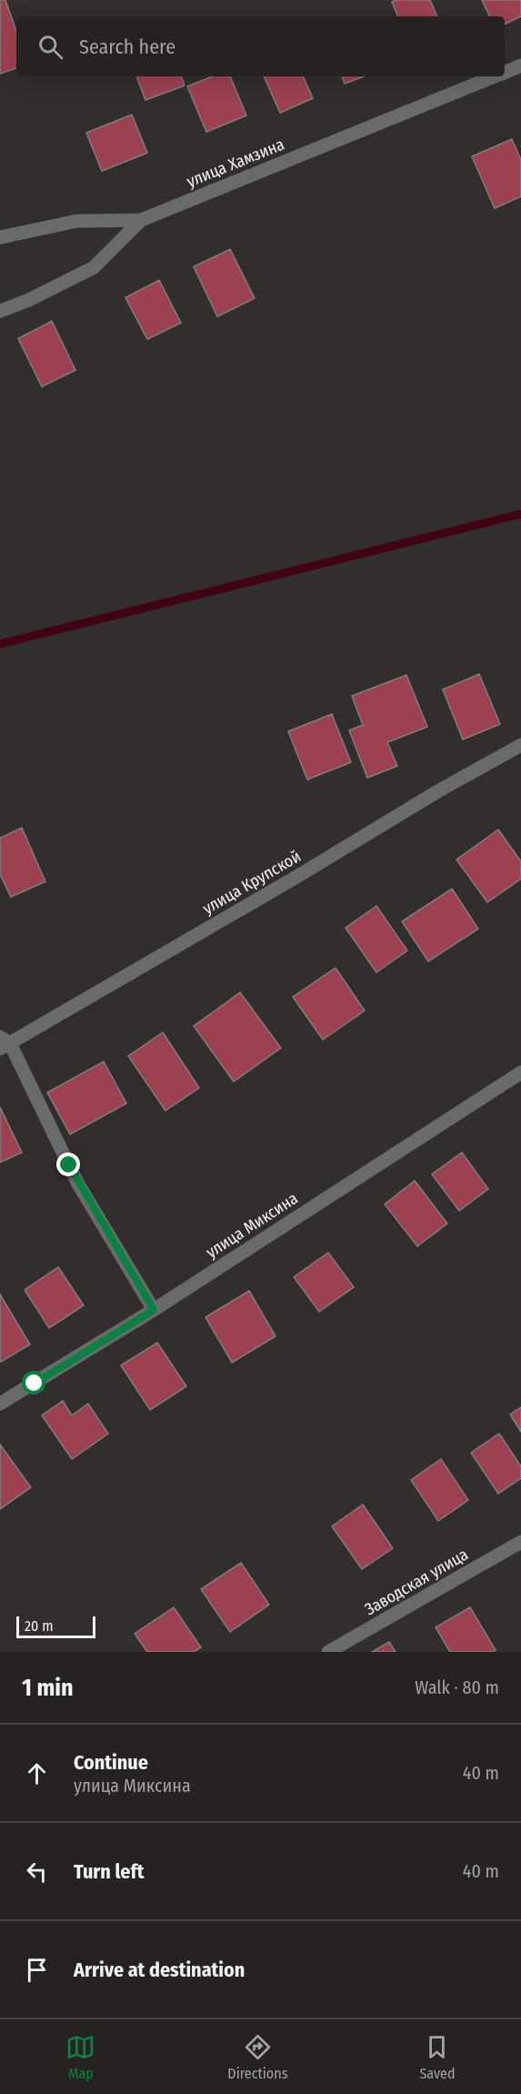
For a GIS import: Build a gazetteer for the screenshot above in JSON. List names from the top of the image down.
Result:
{
  "streets": {
    "street": [
      "улица Хамзина",
      "улица Крупской",
      "улица Миксина",
      "Заводская улица"
    ]
  },
  "scale_bar": "20 m",
  "page": {
    "search": "Search here",
    "scale": "20 m",
    "heading": ["1 min", "Walk · 80 m"],
    "list": [
      ["Continue", "улица Миксина", "40 m"],
      ["Turn left", "40 m"],
      "Arrive at destination"
    ],
    "nav": ["Map", "Directions", "Saved"]
  }
}
